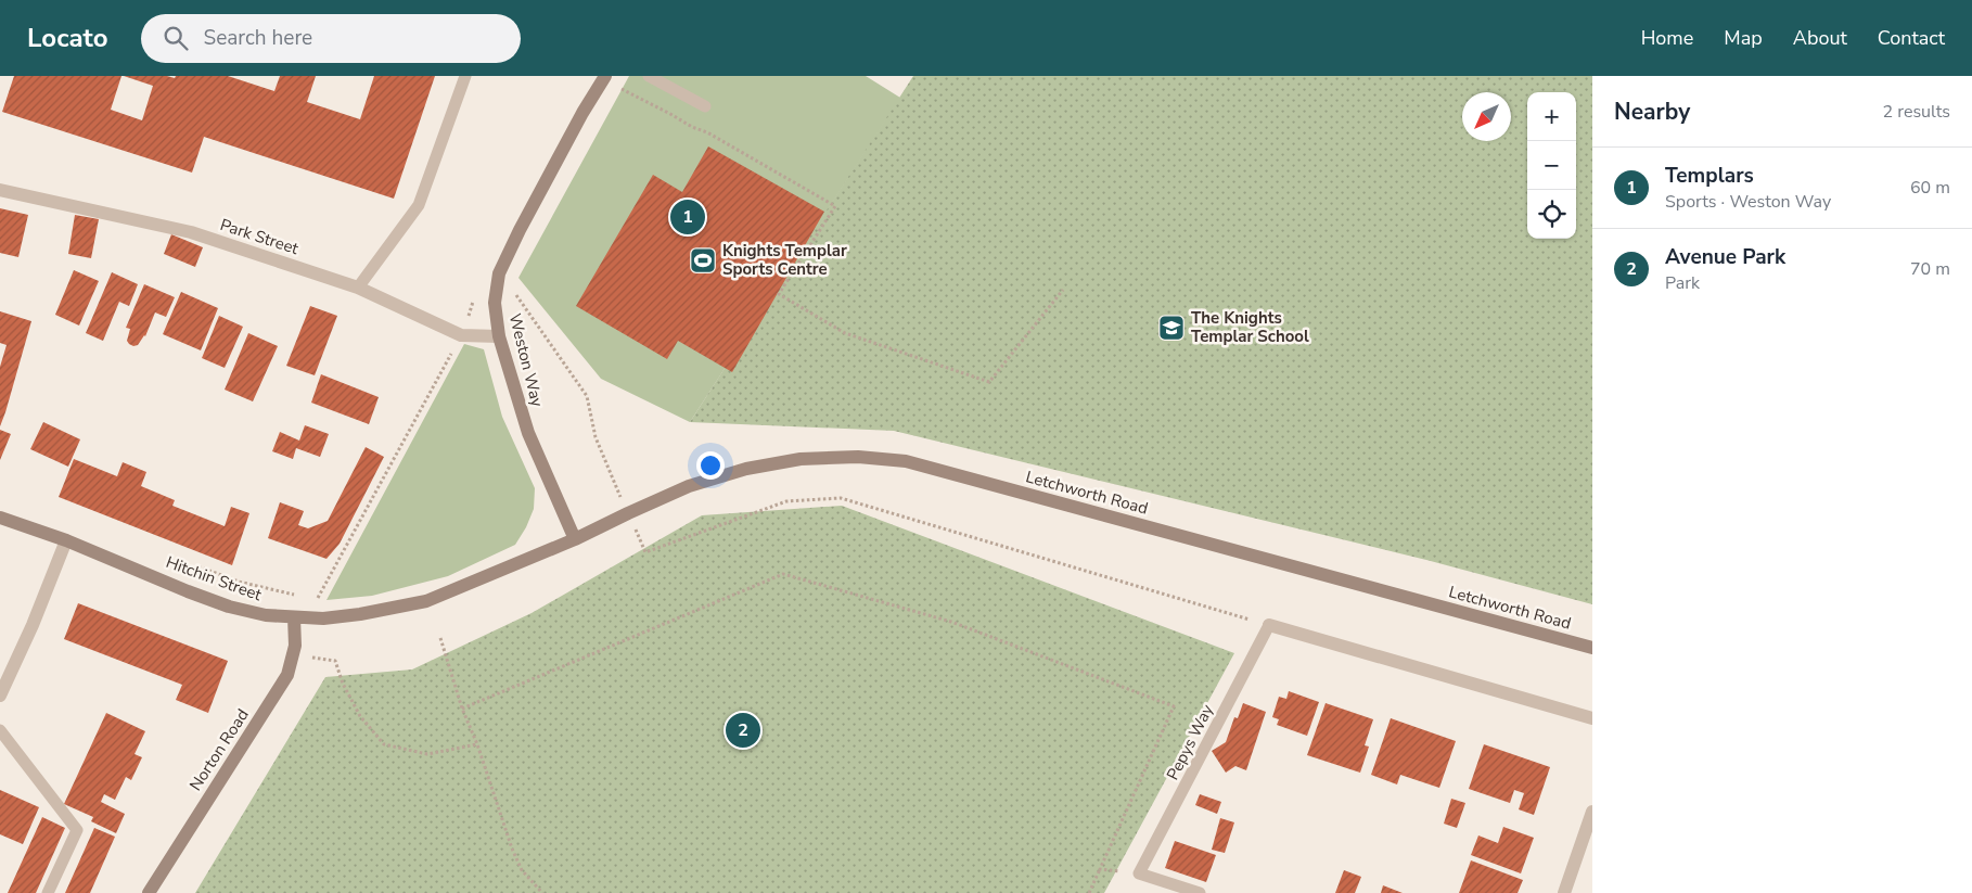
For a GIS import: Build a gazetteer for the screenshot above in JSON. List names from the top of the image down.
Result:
{
  "streets": {
    "main road": [
      "Weston Way",
      "Letchworth Road",
      "Hitchin Street",
      "Norton Road"
    ],
    "street": ["Park Street"],
    "lane": ["Pepys Way"]
  },
  "crossings": [
    ["Park Street", "Weston Way"],
    ["Weston Way", "Letchworth Road"],
    ["Weston Way", "Hitchin Street"],
    ["Letchworth Road", "Hitchin Street"],
    ["Hitchin Street", "Norton Road"]
  ],
  "places": {
    "sports": ["Knights Templar Sports Centre"],
    "school or university": ["The Knights Templar School"]
  },
  "north": "bottom left",
  "page": {
    "header": "Locato",
    "search": "Search here",
    "nav": [
      "Home",
      "Map",
      "About",
      "Contact"
    ],
    "heading": ["Nearby", "2 results"],
    "map_buttons": ["+", "−"],
    "list": [
      {
        "mark": "1",
        "name": "Templars",
        "note": "Sports · Weston Way",
        "value": "60 m"
      },
      {
        "mark": "2",
        "name": "Avenue Park",
        "note": "Park",
        "value": "70 m"
      }
    ],
    "pins": ["1", "2"]
  }
}
